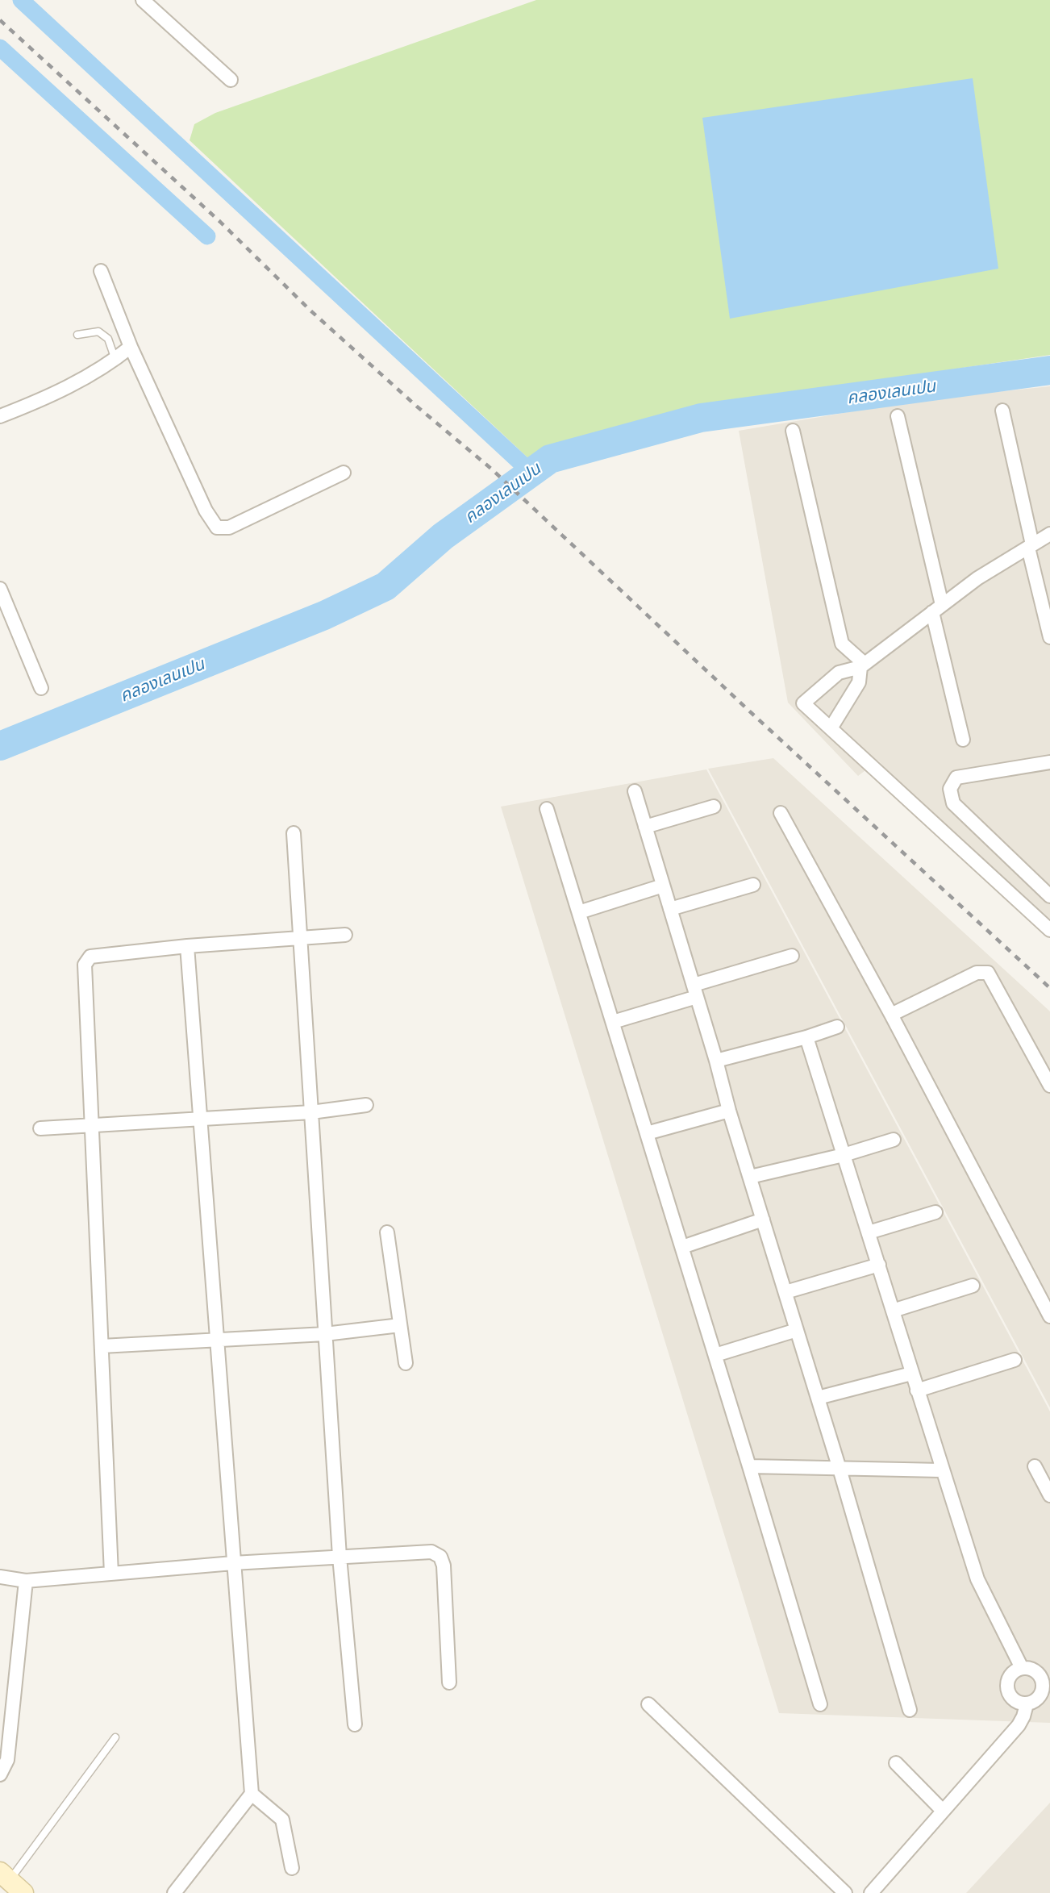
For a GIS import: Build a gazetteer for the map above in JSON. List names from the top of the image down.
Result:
{
  "water": ["คลองเลนเปน"]
}
